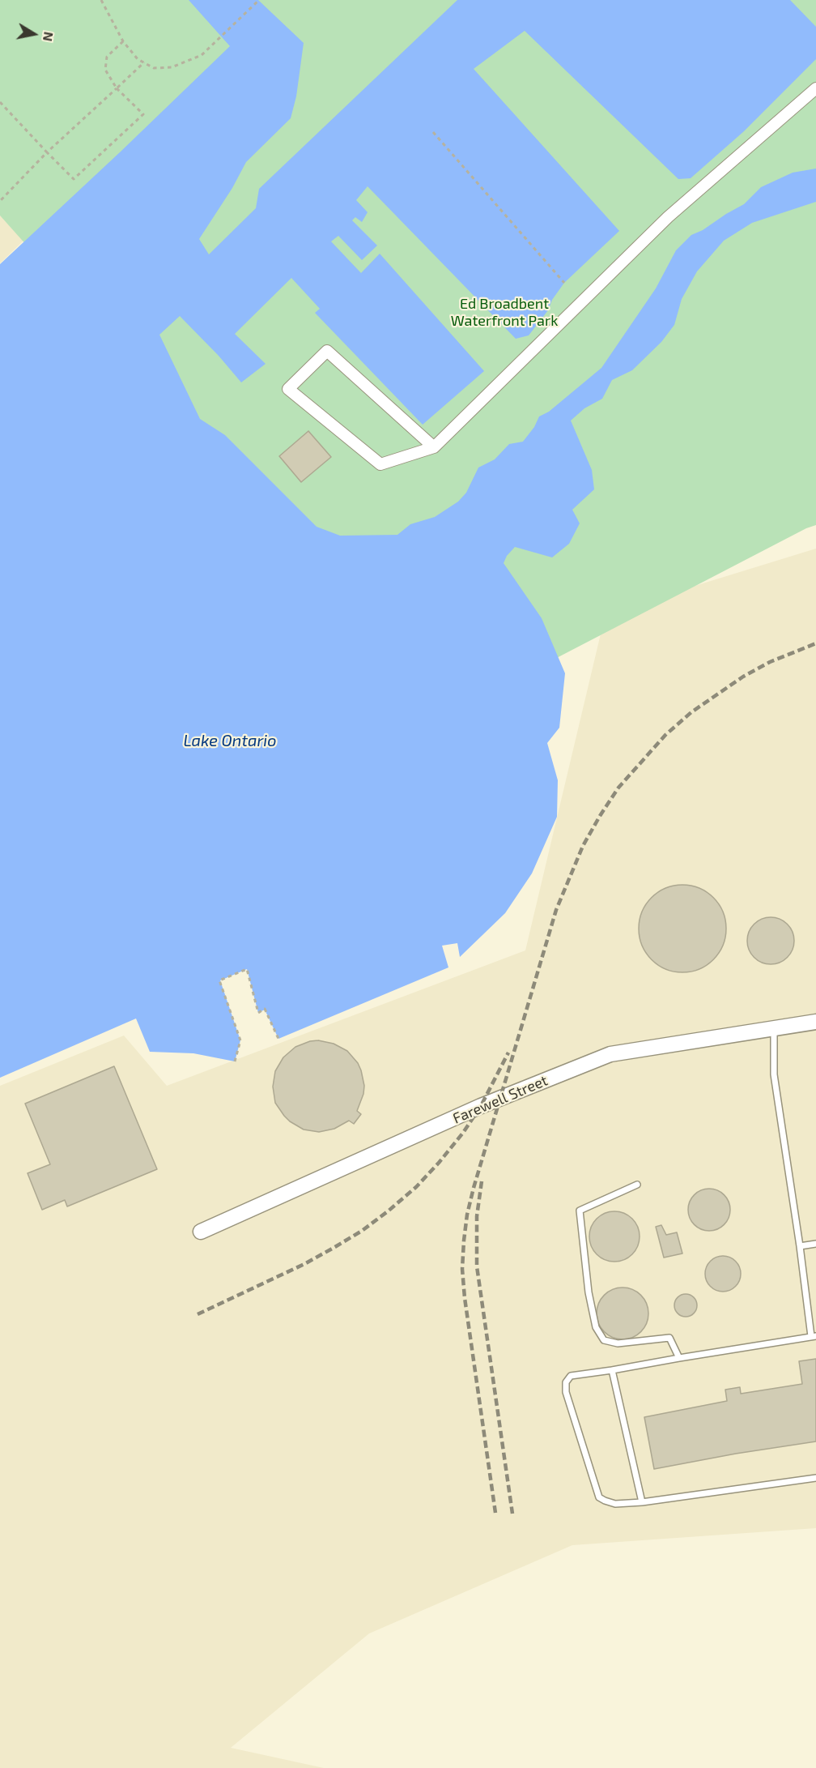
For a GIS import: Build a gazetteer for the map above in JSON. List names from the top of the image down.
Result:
{
  "streets": {
    "street": ["Farewell Street"]
  },
  "water": ["Lake Ontario"],
  "parks": ["Ed Broadbent Waterfront Park"],
  "north": "right"
}
